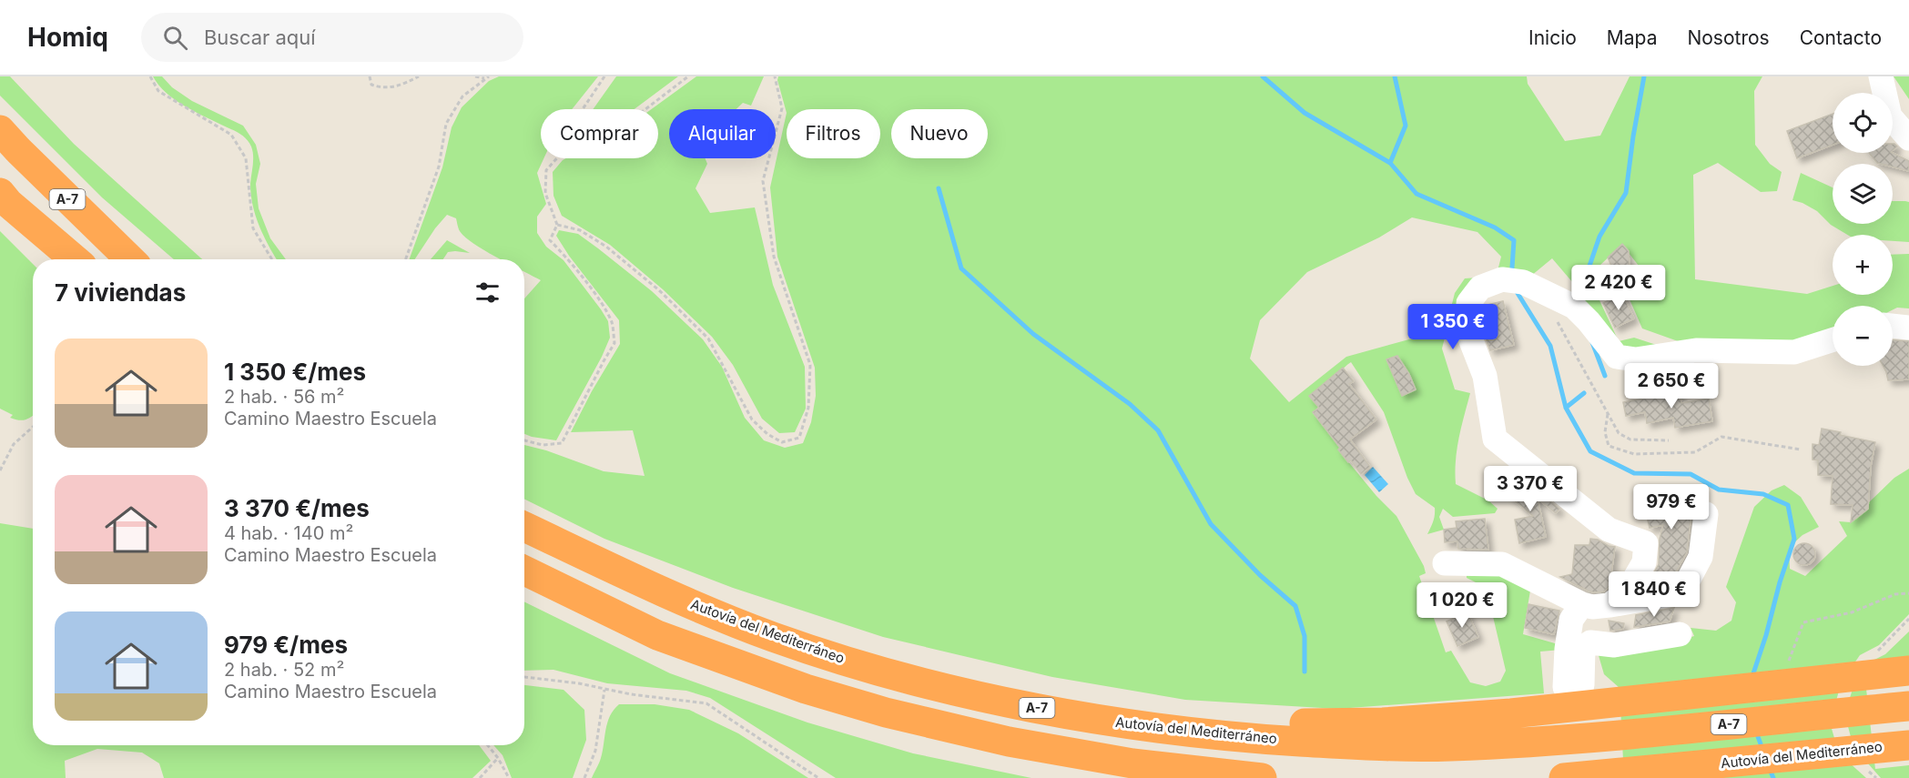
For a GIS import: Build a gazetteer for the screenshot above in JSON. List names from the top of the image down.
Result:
{
  "streets": {
    "highway": ["A-7", "Autovía del Mediterráneo"]
  },
  "page": {
    "header": "Homiq",
    "search": "Buscar aquí",
    "nav": [
      "Inicio",
      "Mapa",
      "Nosotros",
      "Contacto"
    ],
    "map_buttons": ["+", "−"],
    "chip": [
      "Comprar",
      "Alquilar",
      "Filtros",
      "Nuevo"
    ],
    "heading": "7 viviendas",
    "price": [
      "2 420 €",
      "1 350 €",
      "2 650 €",
      "3 370 €",
      "979 €",
      "1 840 €",
      "1 020 €"
    ],
    "list": [
      {
        "name": "1 350 €/mes",
        "note": "2 hab. · 56 m² · Camino Maestro Escuela"
      },
      {
        "name": "3 370 €/mes",
        "note": "4 hab. · 140 m² · Camino Maestro Escuela"
      },
      {
        "name": "979 €/mes",
        "note": "2 hab. · 52 m² · Camino Maestro Escuela"
      }
    ]
  }
}
